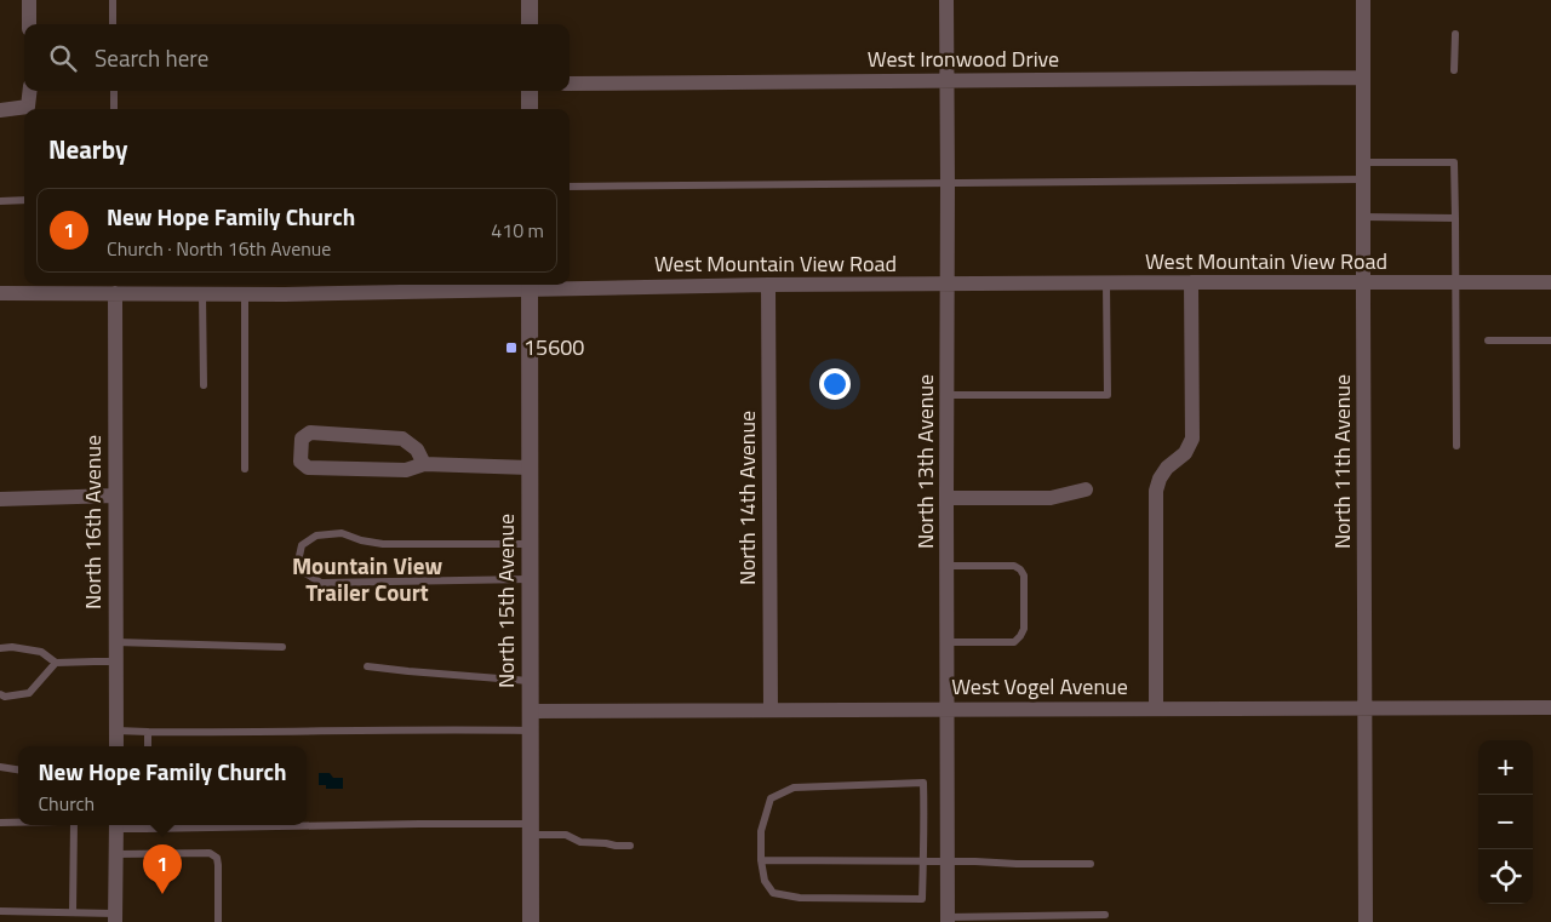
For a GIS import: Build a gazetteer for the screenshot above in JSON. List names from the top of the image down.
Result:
{
  "streets": {
    "street": [
      "West Ironwood Drive",
      "West Mountain View Road",
      "North 13th Avenue",
      "North 11th Avenue",
      "North 14th Avenue",
      "North 16th Avenue",
      "North 15th Avenue",
      "West Vogel Avenue"
    ]
  },
  "crossings": [
    ["West Ironwood Drive", "North 13th Avenue"],
    ["West Ironwood Drive", "North 11th Avenue"],
    ["West Mountain View Road", "North 13th Avenue"],
    ["West Mountain View Road", "North 11th Avenue"],
    ["West Mountain View Road", "North 14th Avenue"],
    ["West Mountain View Road", "North 16th Avenue"],
    ["West Mountain View Road", "North 15th Avenue"],
    ["North 13th Avenue", "West Vogel Avenue"],
    ["North 11th Avenue", "West Vogel Avenue"],
    ["North 14th Avenue", "West Vogel Avenue"],
    ["North 15th Avenue", "West Vogel Avenue"]
  ],
  "districts": ["Mountain View Trailer Court"],
  "places": {
    "transit": ["15600"]
  },
  "page": {
    "search": "Search here",
    "heading": "Nearby",
    "list": [
      {
        "mark": "1",
        "name": "New Hope Family Church",
        "note": "Church · North 16th Avenue",
        "value": "410 m"
      }
    ],
    "map_buttons": ["+", "−"],
    "popup": ["New Hope Family Church", "Church"],
    "pins": "1"
  }
}
